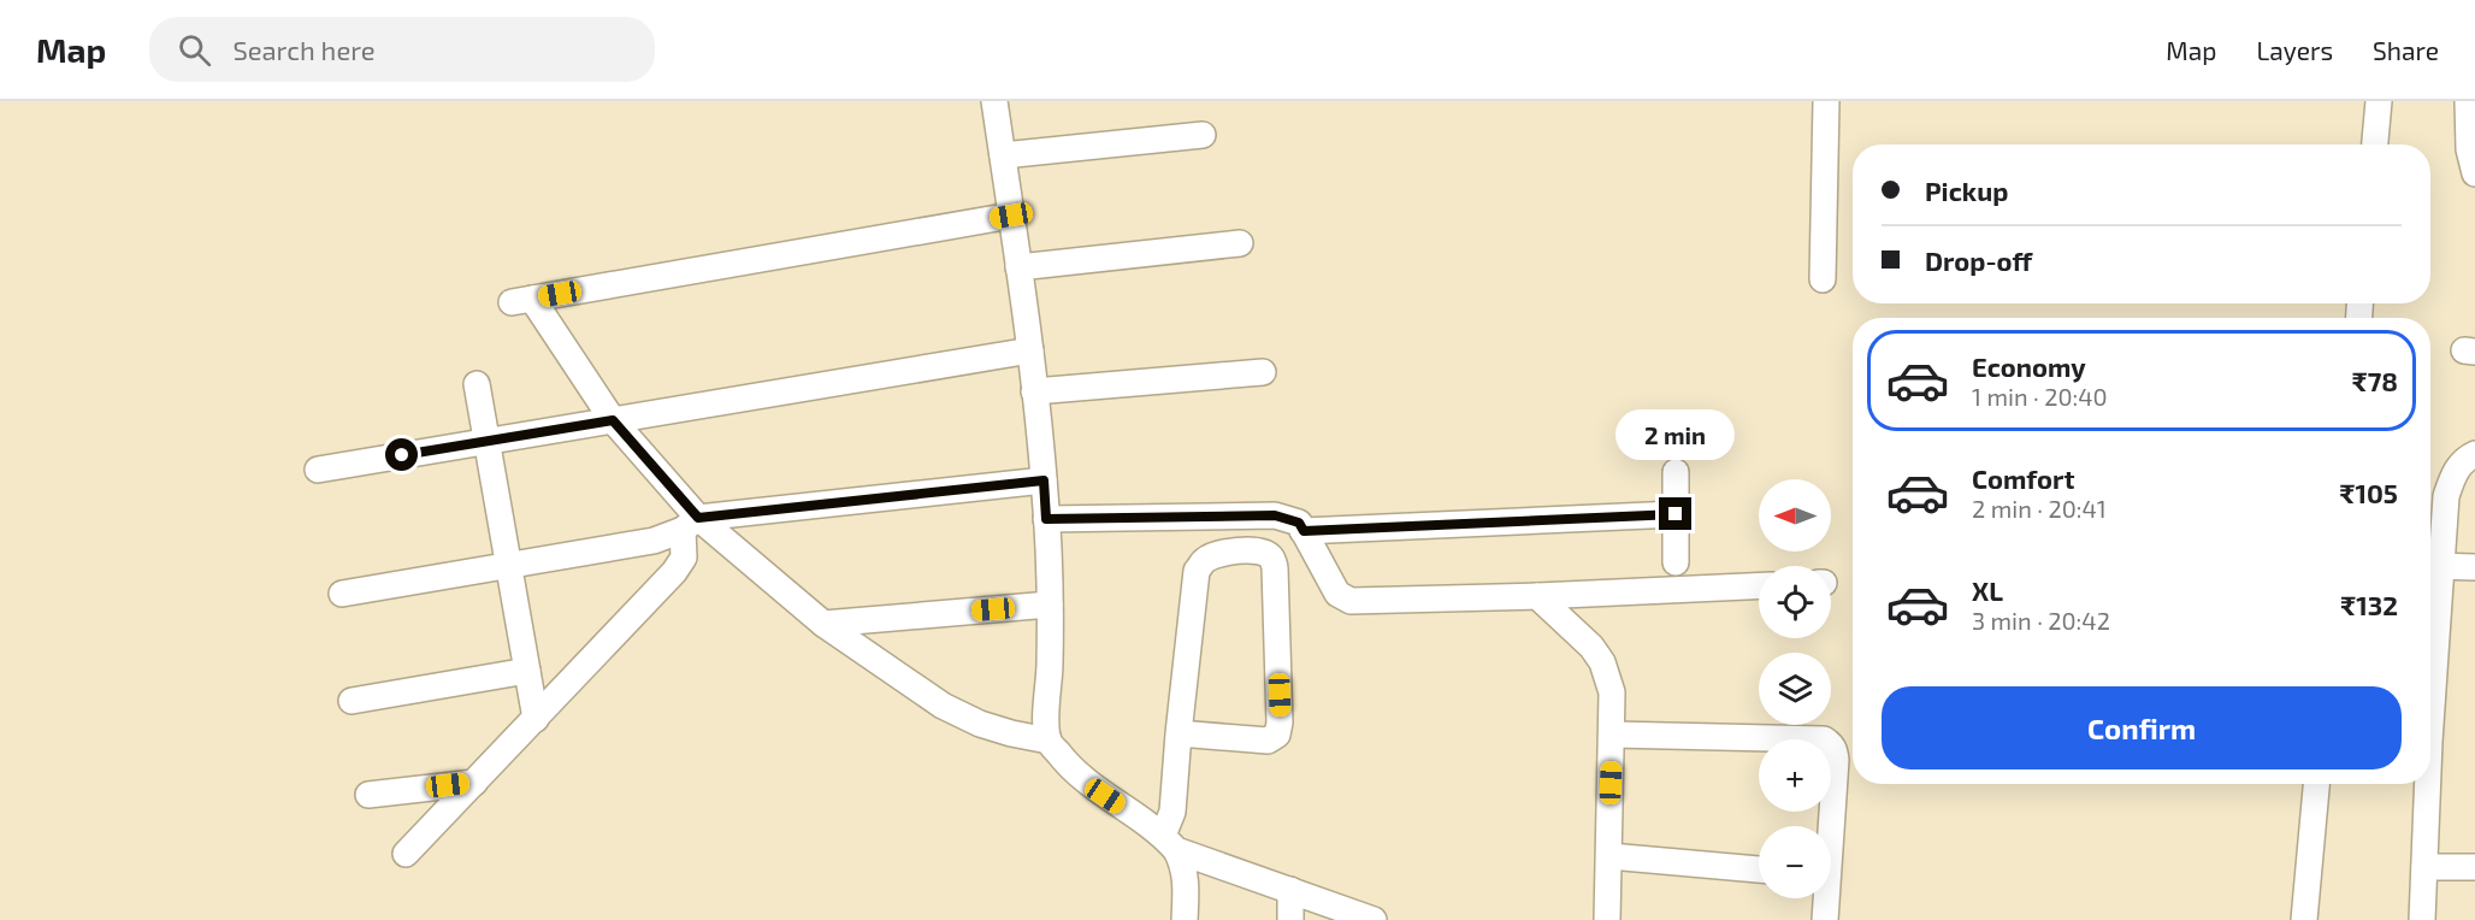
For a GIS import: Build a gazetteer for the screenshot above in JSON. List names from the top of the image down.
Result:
{
  "north": "left",
  "page": {
    "header": "Map",
    "search": "Search here",
    "nav": ["Map", "Layers", "Share"],
    "banner": ["Pickup", "Drop-off"],
    "list": [
      {
        "name": "Economy",
        "note": "1 min · 20:40",
        "value": "₹78"
      },
      {
        "name": "Comfort",
        "note": "2 min · 20:41",
        "value": "₹105"
      },
      {
        "name": "XL",
        "note": "3 min · 20:42",
        "value": "₹132"
      }
    ],
    "bubble": "2 min",
    "map_buttons": ["+", "−"],
    "buttons": "Confirm"
  }
}
